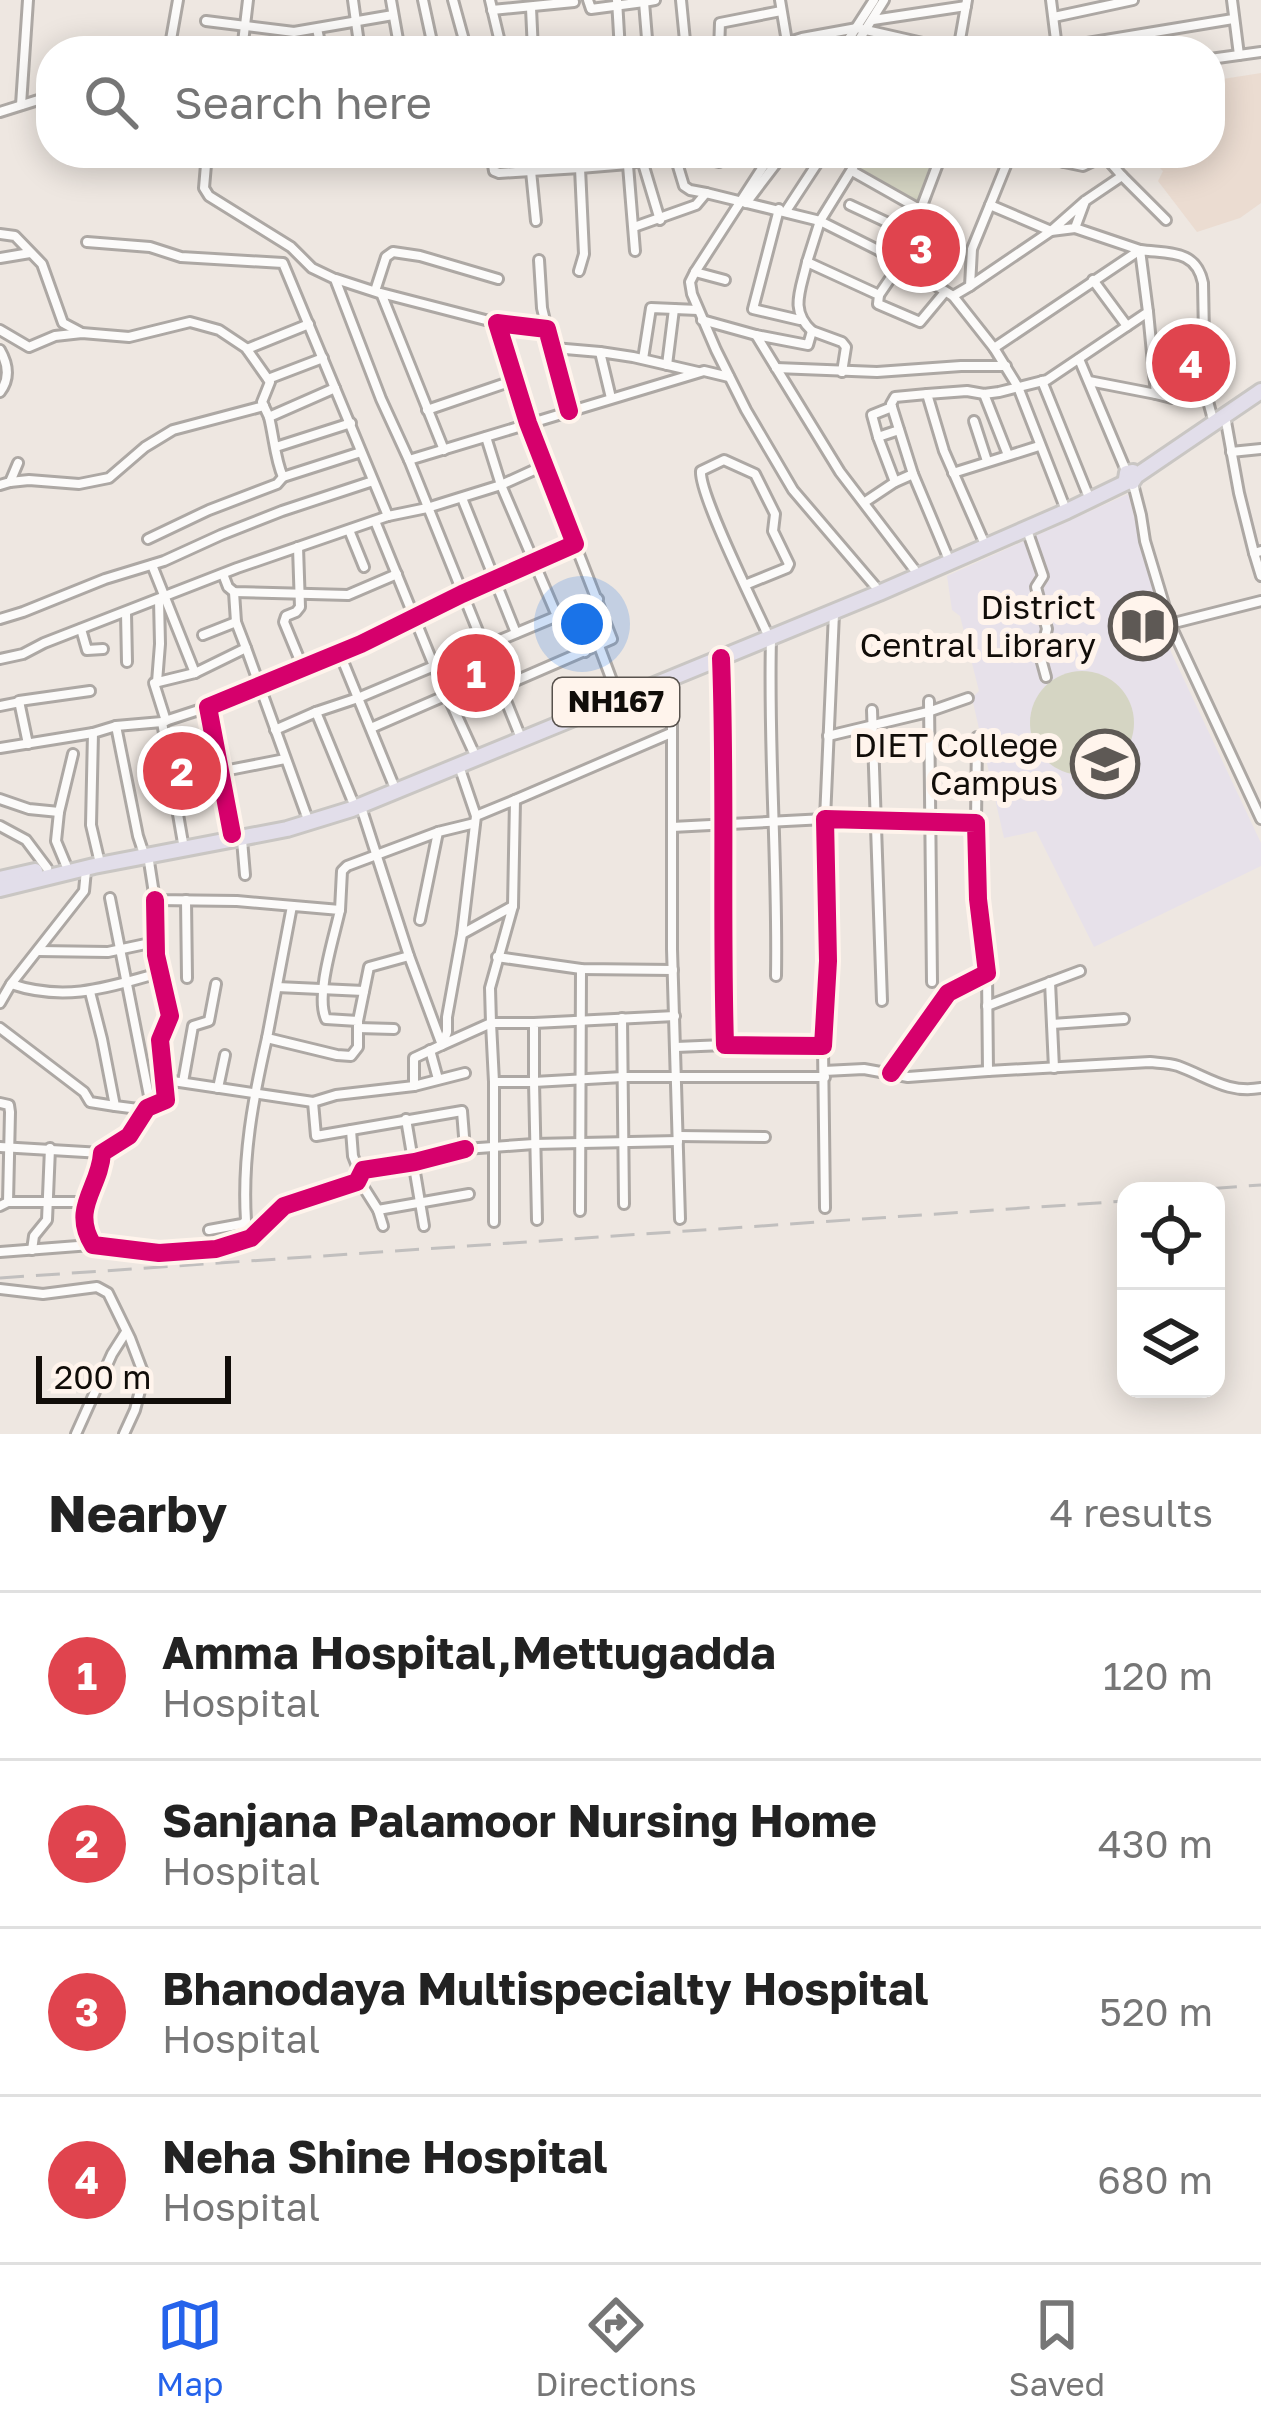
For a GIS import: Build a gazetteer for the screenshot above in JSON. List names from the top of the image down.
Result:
{
  "streets": {
    "highway": ["NH167"]
  },
  "places": {
    "library": ["District Central Library"],
    "school or university": ["DIET College Campus"]
  },
  "scale_bar": "200 m",
  "page": {
    "search": "Search here",
    "pins": [
      "3",
      "4",
      "1",
      "2"
    ],
    "scale": "200 m",
    "heading": ["Nearby", "4 results"],
    "list": [
      {
        "mark": "1",
        "name": "Amma Hospital,Mettugadda",
        "note": "Hospital",
        "value": "120 m"
      },
      {
        "mark": "2",
        "name": "Sanjana Palamoor Nursing Home",
        "note": "Hospital",
        "value": "430 m"
      },
      {
        "mark": "3",
        "name": "Bhanodaya Multispecialty Hospital",
        "note": "Hospital",
        "value": "520 m"
      },
      {
        "mark": "4",
        "name": "Neha Shine Hospital",
        "note": "Hospital",
        "value": "680 m"
      }
    ],
    "nav": ["Map", "Directions", "Saved"]
  }
}
